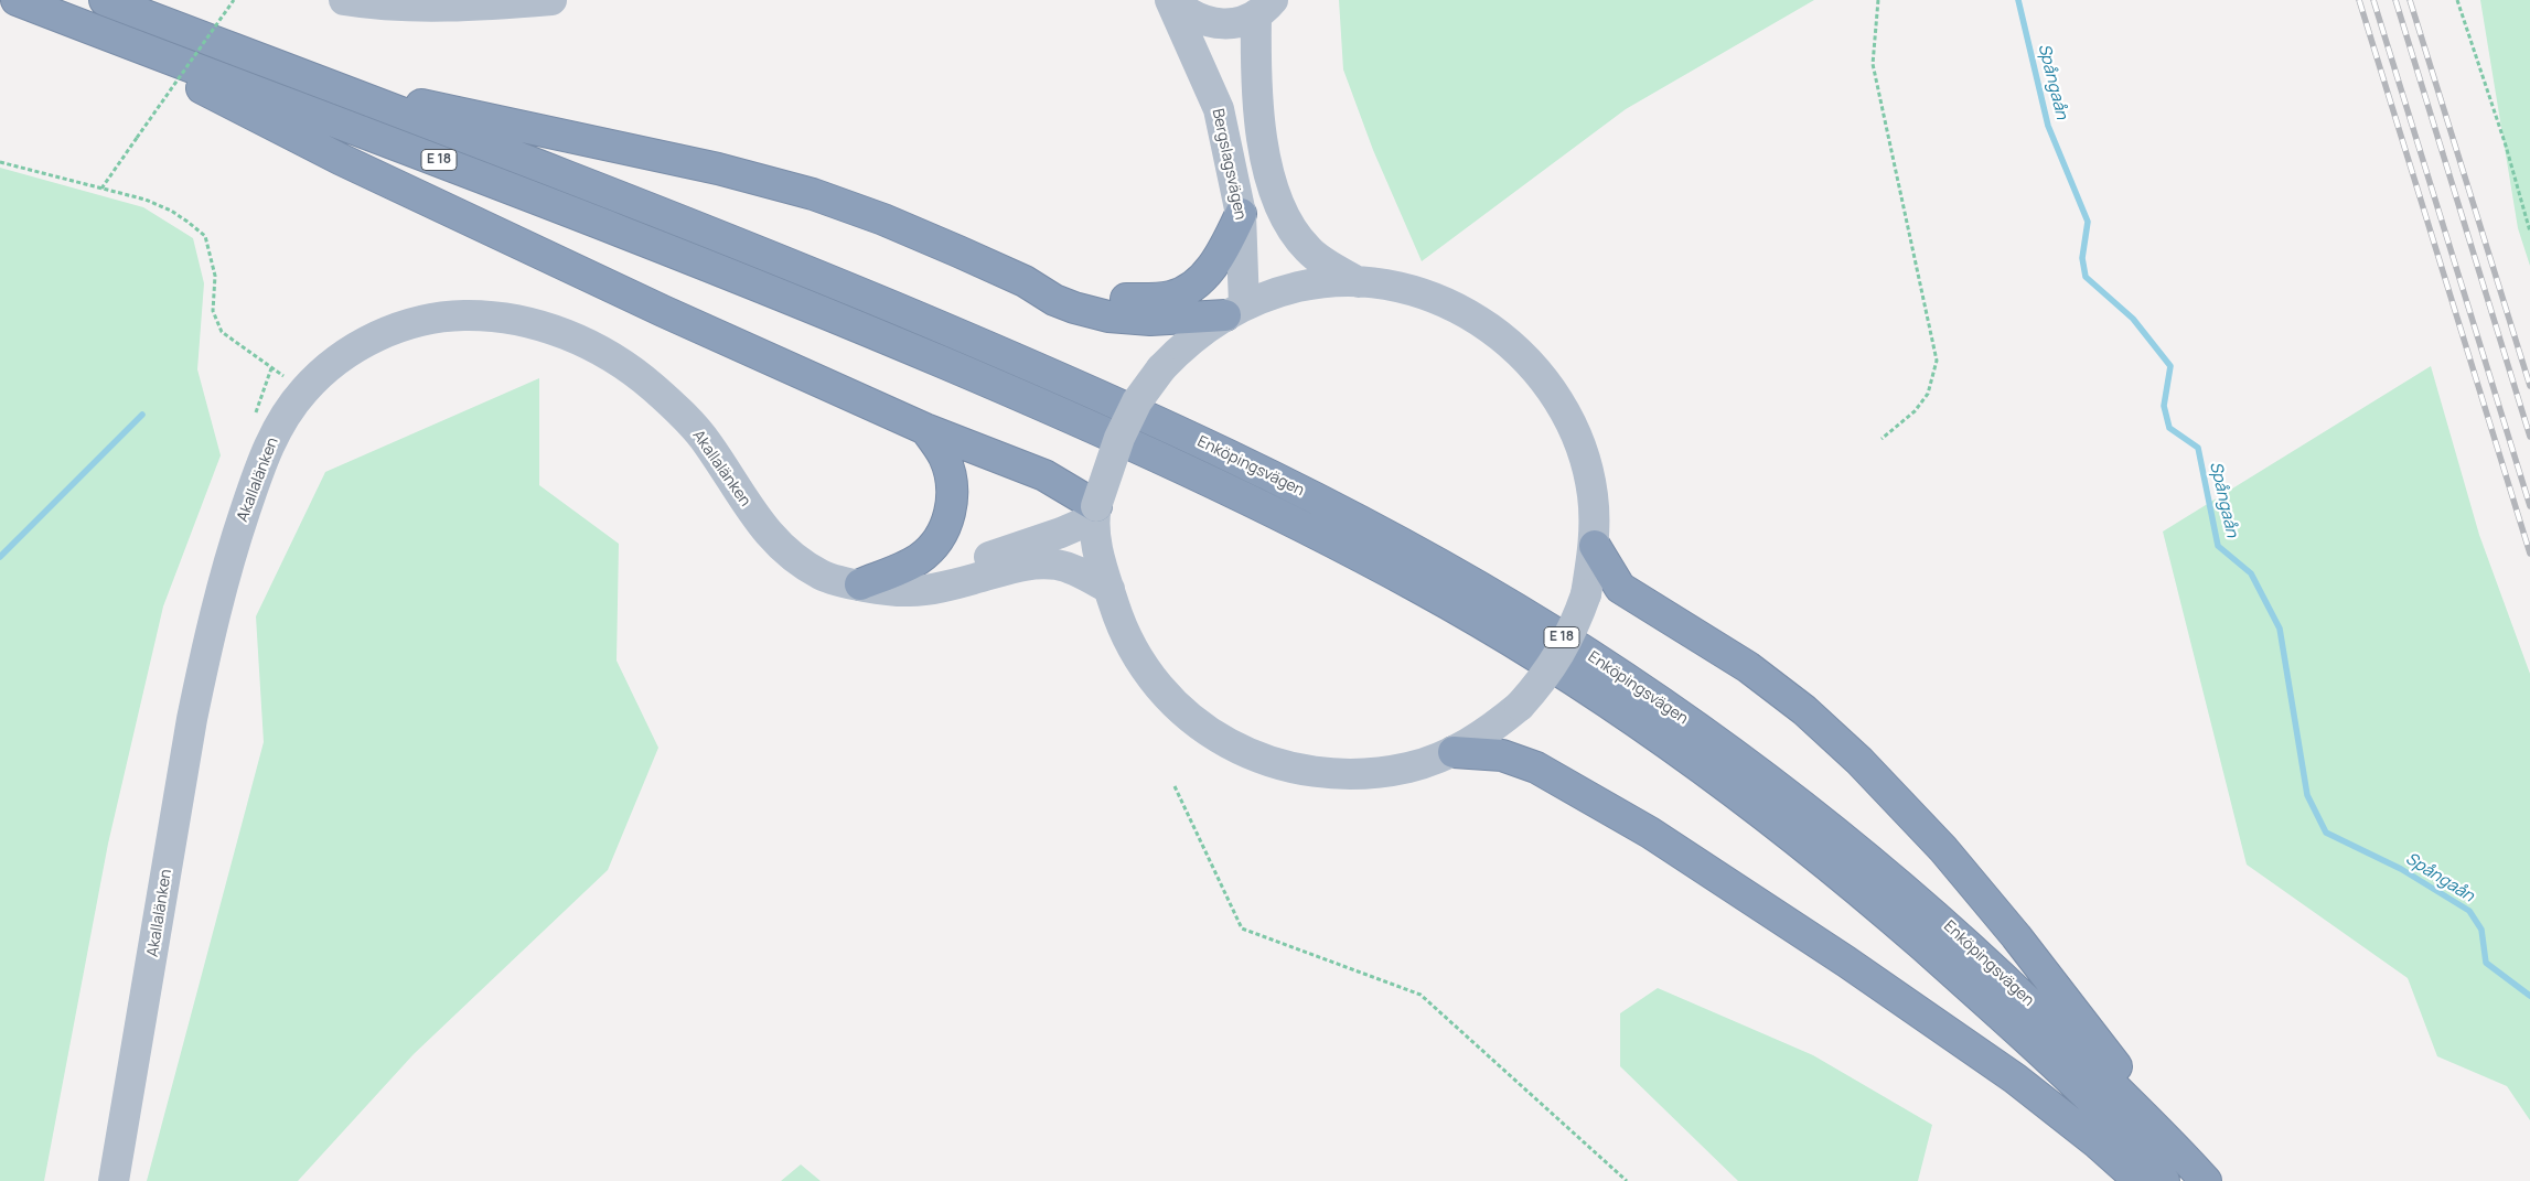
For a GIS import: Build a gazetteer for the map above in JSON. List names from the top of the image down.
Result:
{
  "streets": {
    "highway": ["E 18", "Enköpingsvägen"],
    "main road": ["Bergslagsvägen", "Akallalänken"]
  },
  "crossings": [
    ["E 18", "Enköpingsvägen"]
  ],
  "water": ["Spångaån"]
}
